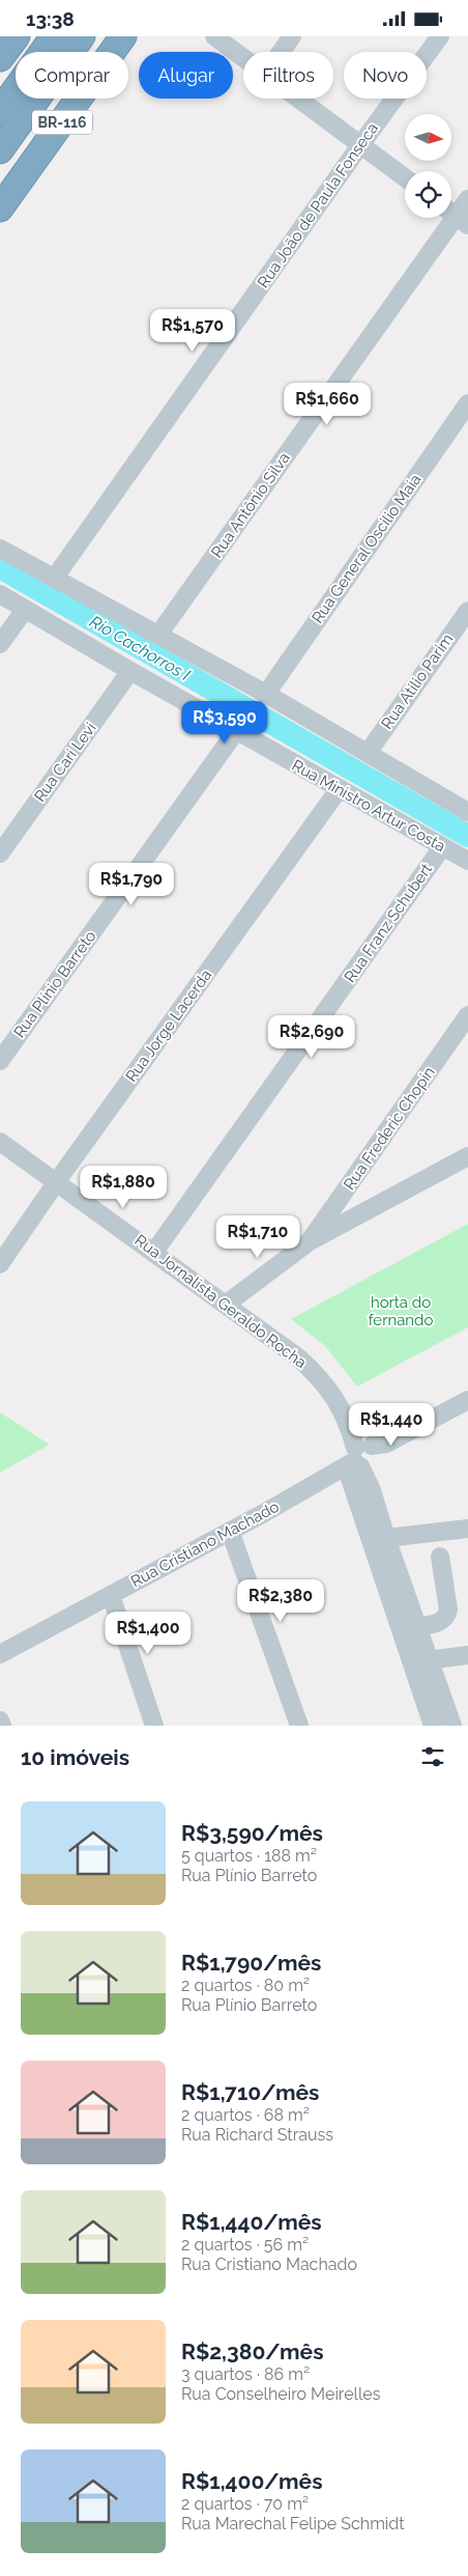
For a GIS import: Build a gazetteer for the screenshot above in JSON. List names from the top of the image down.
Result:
{
  "streets": {
    "highway": ["BR-116"],
    "street": [
      "Rua João de Paula Fonseca",
      "Rua Antônio Silva",
      "Rua General Oscilio Maia",
      "Rua Atilio Parim",
      "Rua Cari Levi",
      "Rua Ministro Artur Costa",
      "Rua Franz Schubert",
      "Rua Plínio Barreto",
      "Rua Jorge Lacerda",
      "Rua Frederic Chopin",
      "Rua Jornalista Geraldo Rocha",
      "Rua Cristiano Machado"
    ]
  },
  "crossings": [
    ["Rua Cari Levi", "Rua Ministro Artur Costa"],
    ["Rua Ministro Artur Costa", "Rua Franz Schubert"],
    ["Rua Ministro Artur Costa", "Rua Plínio Barreto"],
    ["Rua Ministro Artur Costa", "Rua Jorge Lacerda"],
    ["Rua Franz Schubert", "Rua Jornalista Geraldo Rocha"],
    ["Rua Jorge Lacerda", "Rua Jornalista Geraldo Rocha"],
    ["Rua Jornalista Geraldo Rocha", "Rua Cristiano Machado"]
  ],
  "water": ["Rio Cachorros I"],
  "parks": ["horta do fernando"],
  "north": "right",
  "page": {
    "status": "13:38",
    "chip": [
      "Comprar",
      "Alugar",
      "Filtros",
      "Novo"
    ],
    "price": [
      "R$1,570",
      "R$1,660",
      "R$3,590",
      "R$1,790",
      "R$2,690",
      "R$1,880",
      "R$1,710",
      "R$1,440",
      "R$2,380",
      "R$1,400"
    ],
    "heading": "10 imóveis",
    "list": [
      {
        "name": "R$3,590/mês",
        "note": "5 quartos · 188 m² · Rua Plínio Barreto"
      },
      {
        "name": "R$1,790/mês",
        "note": "2 quartos · 80 m² · Rua Plínio Barreto"
      },
      {
        "name": "R$1,710/mês",
        "note": "2 quartos · 68 m² · Rua Richard Strauss"
      },
      {
        "name": "R$1,440/mês",
        "note": "2 quartos · 56 m² · Rua Cristiano Machado"
      },
      {
        "name": "R$2,380/mês",
        "note": "3 quartos · 86 m² · Rua Conselheiro Meirelles"
      },
      {
        "name": "R$1,400/mês",
        "note": "2 quartos · 70 m² · Rua Marechal Felipe Schmidt"
      }
    ]
  }
}
